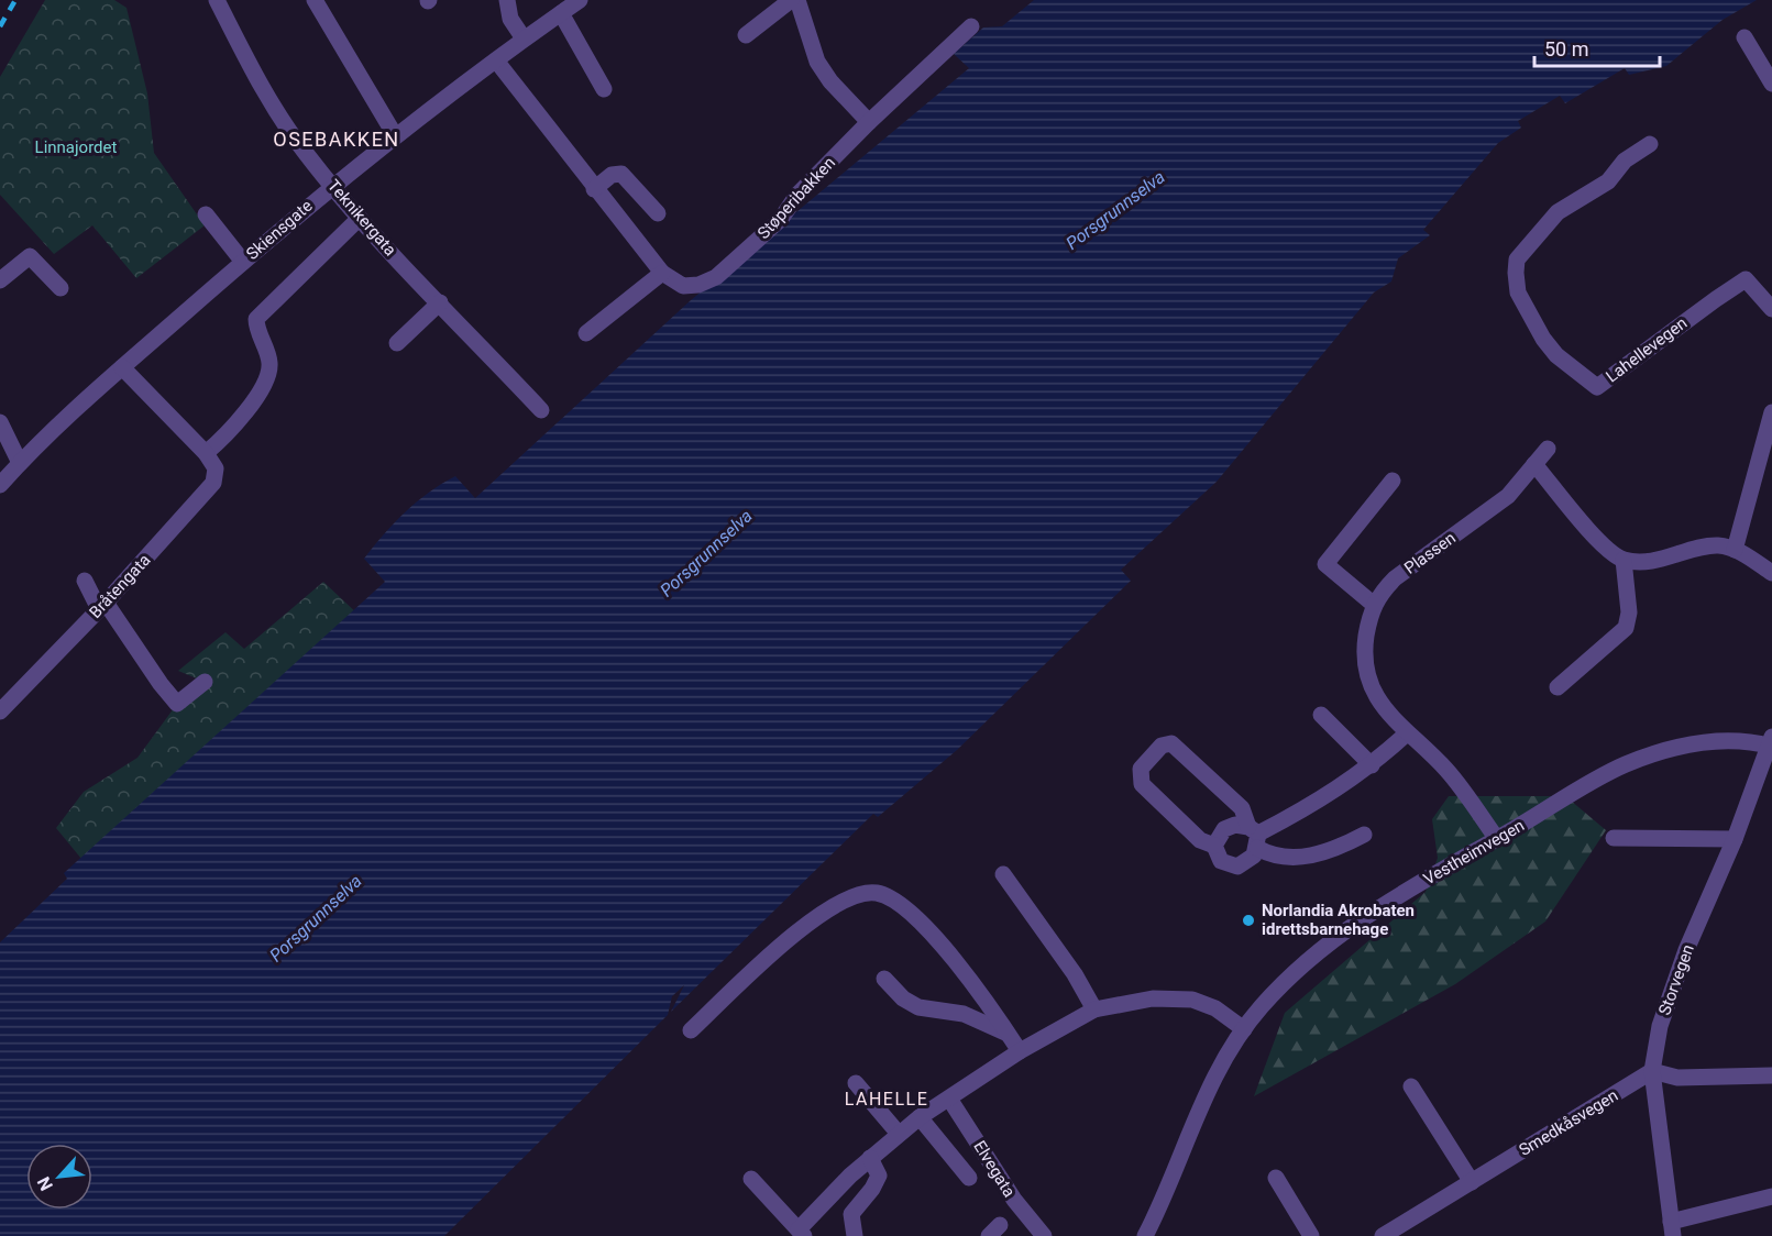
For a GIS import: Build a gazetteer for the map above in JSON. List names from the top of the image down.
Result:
{
  "streets": {
    "street": [
      "Støperibakken",
      "Teknikergata",
      "Skiensgate",
      "Lahellevegen",
      "Plassen",
      "Bråtengata",
      "Vestheimvegen",
      "Storvegen",
      "Smedkåsvegen",
      "Elvegata"
    ]
  },
  "crossings": [
    ["Støperibakken", "Skiensgate"],
    ["Teknikergata", "Skiensgate"],
    ["Vestheimvegen", "Storvegen"],
    ["Storvegen", "Smedkåsvegen"]
  ],
  "districts": ["OSEBAKKEN", "LAHELLE"],
  "water": ["Porsgrunnselva"],
  "parks": ["Linnajordet"],
  "places": ["Norlandia Akrobaten idrettsbarnehage"],
  "scale_bar": "50 m",
  "north": "bottom left"
}
